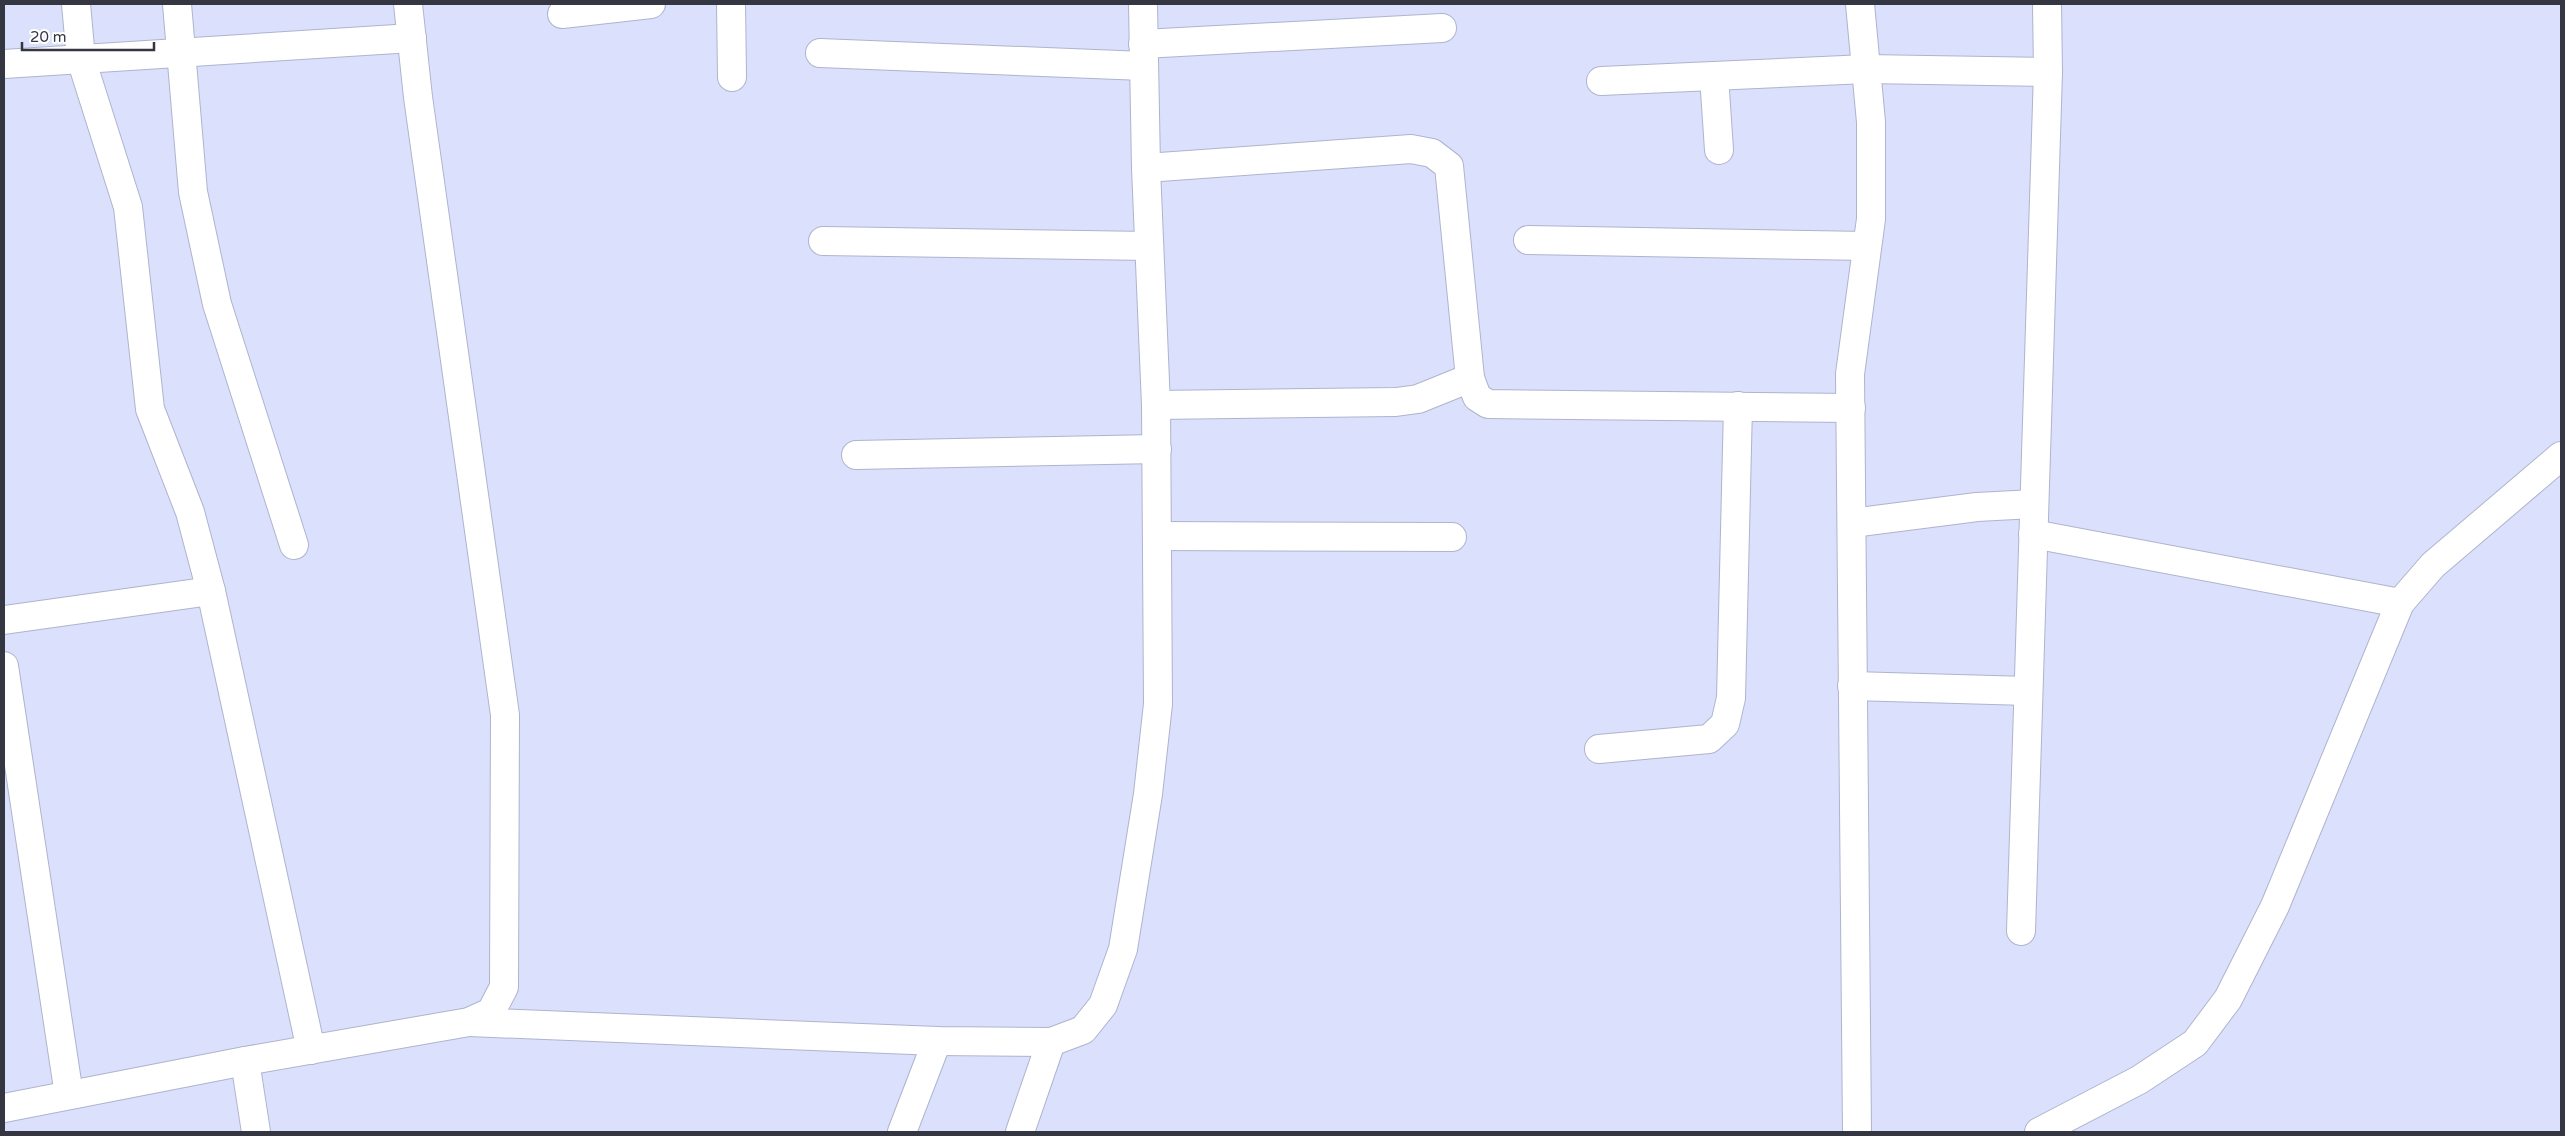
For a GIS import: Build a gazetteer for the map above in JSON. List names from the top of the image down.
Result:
{
  "scale_bar": "20 m"
}
